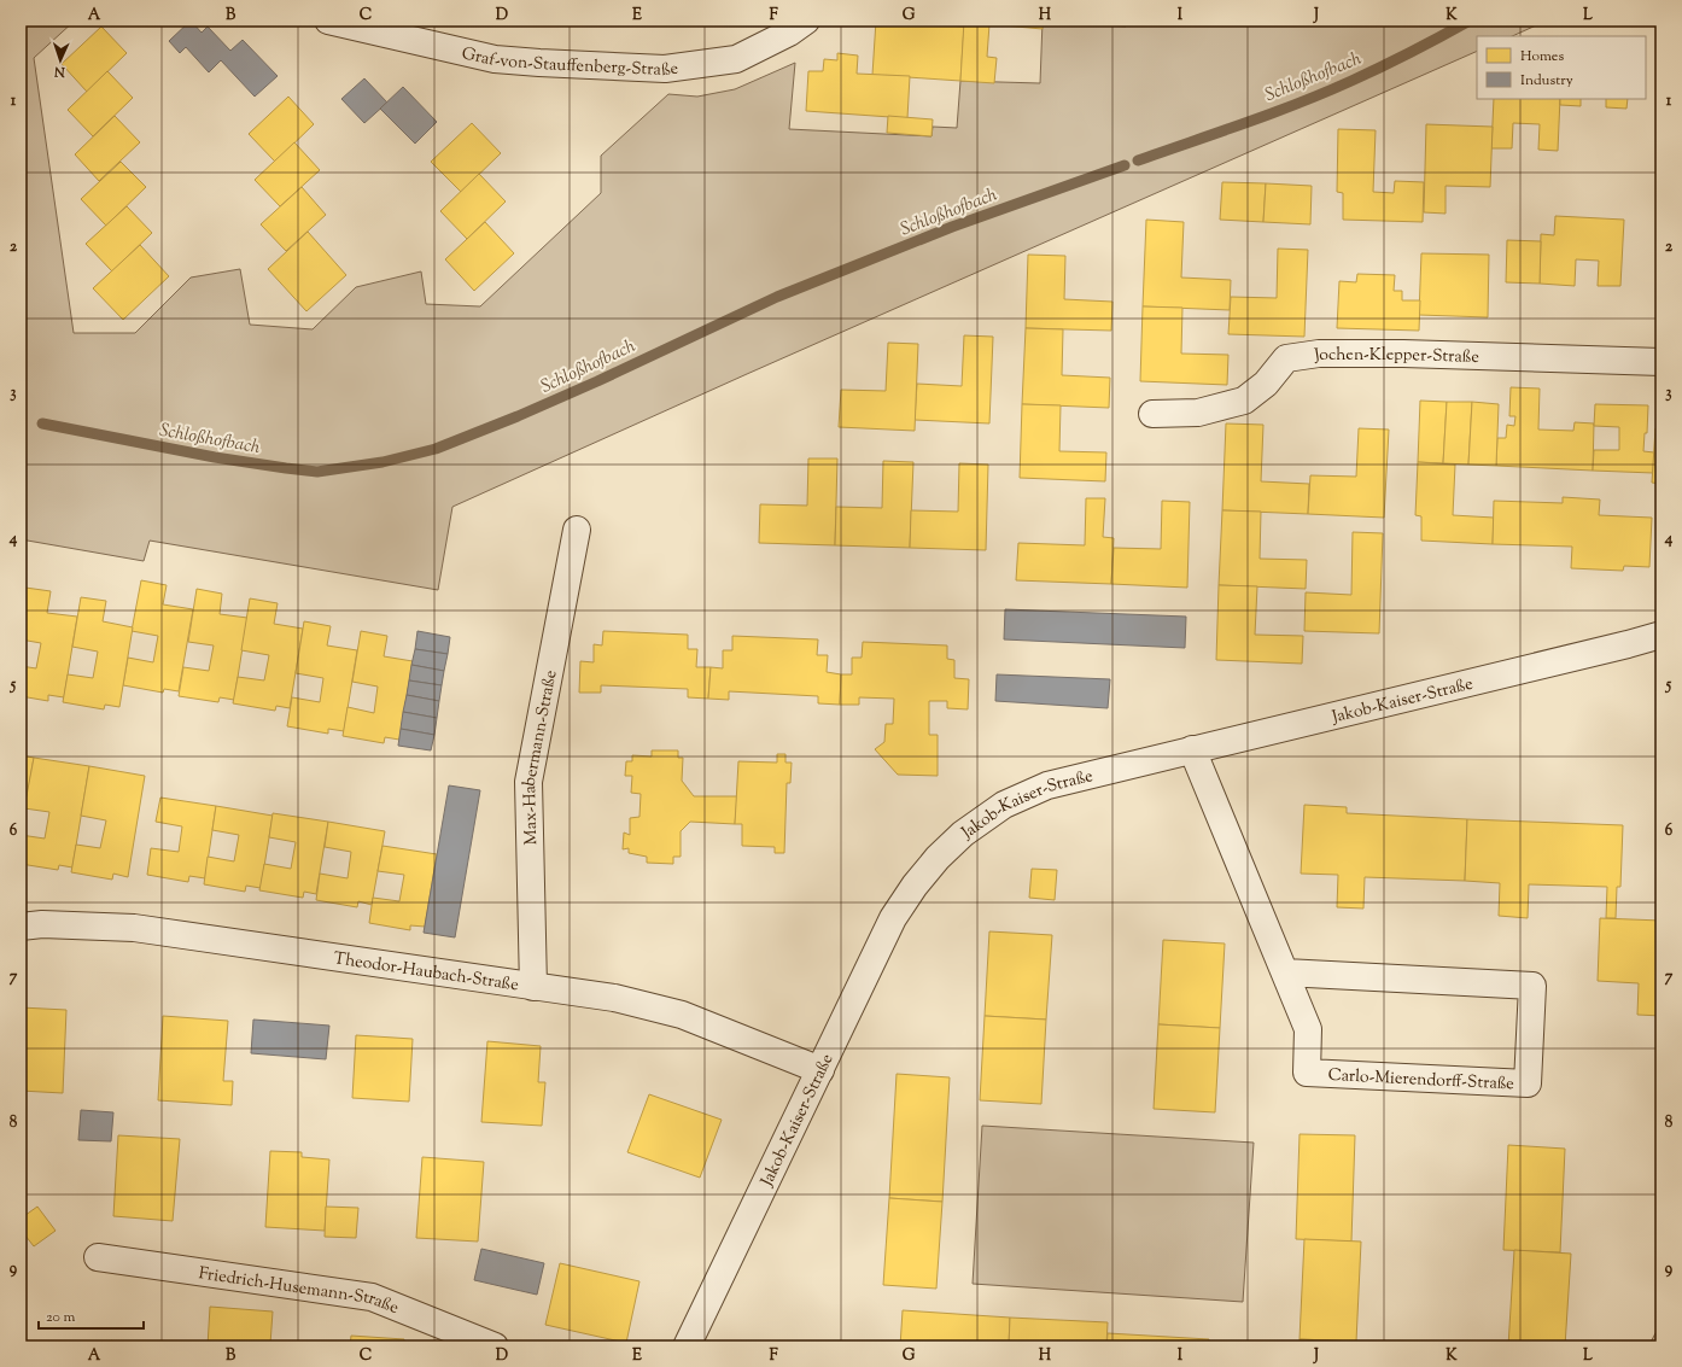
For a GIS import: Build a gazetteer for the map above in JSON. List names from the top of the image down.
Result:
{
  "streets": {
    "street": [
      "Graf-von-Stauffenberg-Straße",
      "Jochen-Klepper-Straße",
      "Jakob-Kaiser-Straße",
      "Max-Habermann-Straße",
      "Theodor-Haubach-Straße",
      "Carlo-Mierendorff-Straße",
      "Friedrich-Husemann-Straße"
    ]
  },
  "crossings": [
    ["Jakob-Kaiser-Straße", "Theodor-Haubach-Straße"],
    ["Jakob-Kaiser-Straße", "Carlo-Mierendorff-Straße"],
    ["Max-Habermann-Straße", "Theodor-Haubach-Straße"]
  ],
  "water": ["Schloßhofbach"],
  "legend": ["Homes", "Industry"],
  "scale_bar": "20 m",
  "north": "bottom",
  "grid": {
    "columns": [
      "A",
      "B",
      "C",
      "D",
      "E",
      "F",
      "G",
      "H",
      "I",
      "J",
      "K",
      "L"
    ],
    "rows": [
      "1",
      "2",
      "3",
      "4",
      "5",
      "6",
      "7",
      "8",
      "9"
    ]
  }
}
